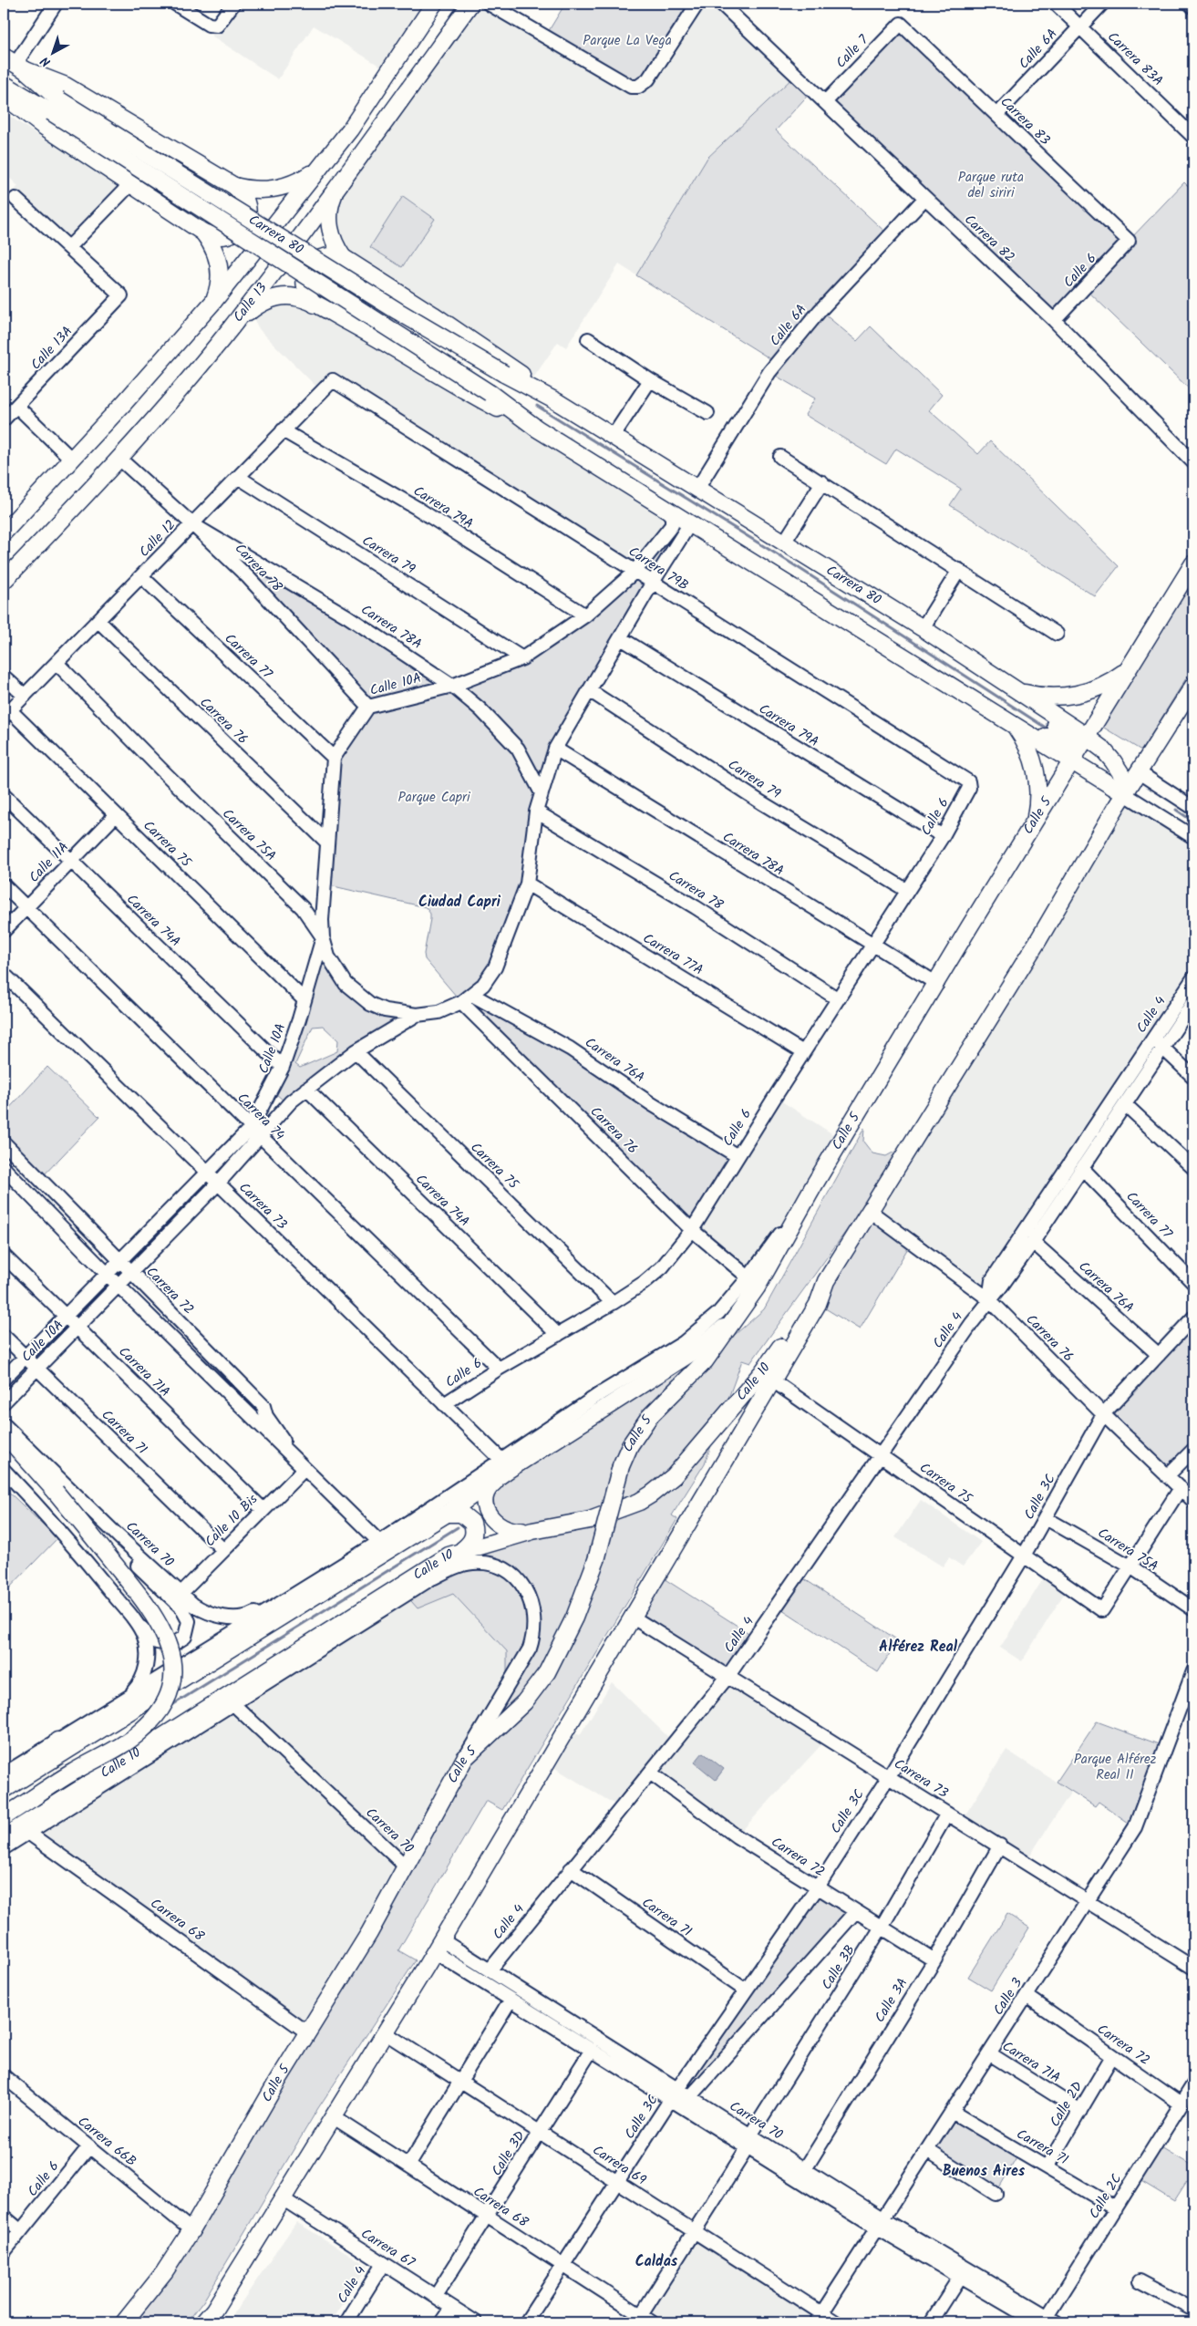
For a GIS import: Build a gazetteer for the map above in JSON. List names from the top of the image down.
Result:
{
  "streets": {
    "main road": [
      "Carrera 80",
      "Calle 13",
      "Calle 5",
      "Calle 10"
    ],
    "street": [
      "Calle 6A",
      "Calle 7",
      "Carrera 83A",
      "Carrera 83",
      "Carrera 82",
      "Calle 6",
      "Calle 13A",
      "Carrera 79A",
      "Calle 12",
      "Carrera 79",
      "Carrera 78",
      "Carrera 79B",
      "Carrera 78A",
      "Carrera 77",
      "Calle 10A",
      "Carrera 76",
      "Carrera 75A",
      "Carrera 75",
      "Calle 11A",
      "Carrera 74A",
      "Carrera 77A",
      "Calle 4",
      "Carrera 76A",
      "Carrera 74",
      "Carrera 73",
      "Carrera 72",
      "Carrera 71A",
      "Carrera 71",
      "Calle 3C",
      "Calle 10 Bis",
      "Carrera 70",
      "Carrera 68",
      "Calle 3B",
      "Calle 3",
      "Calle 3A",
      "Calle 2D",
      "Carrera 66B",
      "Calle 3D",
      "Carrera 69",
      "Calle 2C",
      "Carrera 67"
    ]
  },
  "crossings": [
    ["Calle 6A", "Carrera 83A"],
    ["Calle 6A", "Carrera 83"],
    ["Calle 6A", "Carrera 80"],
    ["Calle 6A", "Carrera 82"],
    ["Calle 7", "Carrera 83"],
    ["Calle 7", "Carrera 82"],
    ["Carrera 83", "Calle 6"],
    ["Carrera 80", "Calle 13"],
    ["Carrera 80", "Calle 10A"],
    ["Carrera 80", "Calle 5"],
    ["Carrera 82", "Calle 6"],
    ["Calle 6", "Carrera 79A"],
    ["Calle 6", "Carrera 79"],
    ["Calle 6", "Carrera 78"],
    ["Calle 6", "Carrera 79B"],
    ["Calle 6", "Carrera 78A"],
    ["Calle 6", "Carrera 76"],
    ["Calle 6", "Carrera 75"],
    ["Calle 6", "Carrera 74A"],
    ["Calle 6", "Carrera 77A"],
    ["Calle 6", "Carrera 76A"],
    ["Calle 6", "Carrera 74"],
    ["Calle 6", "Carrera 73"],
    ["Calle 6", "Carrera 66B"],
    ["Calle 13", "Carrera 78"],
    ["Carrera 79A", "Calle 12"],
    ["Carrera 79A", "Calle 10A"],
    ["Calle 12", "Carrera 79"],
    ["Calle 12", "Carrera 78"],
    ["Calle 12", "Carrera 79B"],
    ["Calle 12", "Carrera 78A"],
    ["Calle 12", "Carrera 77"],
    ["Calle 12", "Carrera 76"],
    ["Calle 12", "Carrera 75A"],
    ["Calle 12", "Carrera 75"],
    ["Carrera 79", "Calle 10A"],
    ["Carrera 78", "Carrera 78A"],
    ["Carrera 78", "Calle 10A"],
    ["Carrera 79B", "Calle 10A"],
    ["Carrera 78A", "Calle 10A"],
    ["Carrera 78A", "Calle 5"],
    ["Carrera 77", "Calle 10A"],
    ["Carrera 77", "Calle 4"],
    ["Calle 10A", "Carrera 76"],
    ["Calle 10A", "Carrera 75A"],
    ["Calle 10A", "Carrera 75"],
    ["Calle 10A", "Carrera 74A"],
    ["Calle 10A", "Carrera 77A"],
    ["Calle 10A", "Carrera 76A"],
    ["Calle 10A", "Carrera 74"],
    ["Calle 10A", "Carrera 73"],
    ["Calle 10A", "Carrera 72"],
    ["Calle 10A", "Carrera 71A"],
    ["Calle 10A", "Carrera 71"],
    ["Carrera 76", "Calle 4"],
    ["Carrera 76", "Carrera 76A"],
    ["Carrera 76", "Calle 3C"],
    ["Calle 5", "Calle 10"],
    ["Calle 5", "Carrera 70"],
    ["Calle 5", "Carrera 68"],
    ["Calle 5", "Carrera 66B"],
    ["Carrera 75A", "Carrera 75"],
    ["Carrera 75A", "Calle 3C"],
    ["Carrera 75", "Calle 11A"],
    ["Carrera 75", "Calle 4"],
    ["Carrera 75", "Calle 3C"],
    ["Calle 11A", "Carrera 74A"],
    ["Calle 11A", "Carrera 74"],
    ["Calle 4", "Carrera 76A"],
    ["Calle 4", "Carrera 73"],
    ["Calle 4", "Carrera 72"],
    ["Calle 4", "Carrera 71"],
    ["Calle 4", "Carrera 70"],
    ["Calle 4", "Carrera 67"],
    ["Carrera 76A", "Calle 3C"],
    ["Carrera 73", "Calle 3C"],
    ["Carrera 73", "Calle 3B"],
    ["Carrera 73", "Calle 3"],
    ["Carrera 73", "Calle 3A"],
    ["Carrera 72", "Calle 3C"],
    ["Carrera 72", "Calle 10 Bis"],
    ["Carrera 72", "Calle 3B"],
    ["Carrera 72", "Calle 3"],
    ["Carrera 72", "Calle 3A"],
    ["Carrera 72", "Calle 2D"],
    ["Carrera 72", "Calle 2C"],
    ["Carrera 71A", "Calle 10 Bis"],
    ["Carrera 71A", "Calle 3"],
    ["Carrera 71A", "Calle 2D"],
    ["Calle 10", "Carrera 70"],
    ["Calle 10", "Carrera 68"],
    ["Carrera 71", "Calle 3C"],
    ["Carrera 71", "Calle 10 Bis"],
    ["Carrera 71", "Calle 3"],
    ["Carrera 71", "Calle 2D"],
    ["Carrera 71", "Calle 2C"],
    ["Calle 3C", "Carrera 70"],
    ["Calle 3C", "Carrera 68"],
    ["Calle 3C", "Carrera 69"],
    ["Calle 10 Bis", "Carrera 70"],
    ["Carrera 70", "Calle 3B"],
    ["Carrera 70", "Calle 3"],
    ["Carrera 70", "Calle 3A"],
    ["Carrera 70", "Calle 3D"],
    ["Carrera 70", "Calle 2C"],
    ["Carrera 68", "Calle 3B"],
    ["Carrera 68", "Calle 3D"],
    ["Calle 3B", "Carrera 69"],
    ["Calle 3", "Carrera 69"],
    ["Calle 3D", "Carrera 69"],
    ["Calle 3D", "Carrera 67"]
  ],
  "districts": [
    "Ciudad Capri",
    "Alférez Real",
    "Buenos Aires",
    "Caldas"
  ],
  "parks": [
    "Parque La Vega",
    "Parque ruta del siriri",
    "Parque Capri",
    "Parque Alférez Real II"
  ],
  "north": "bottom left"
}
